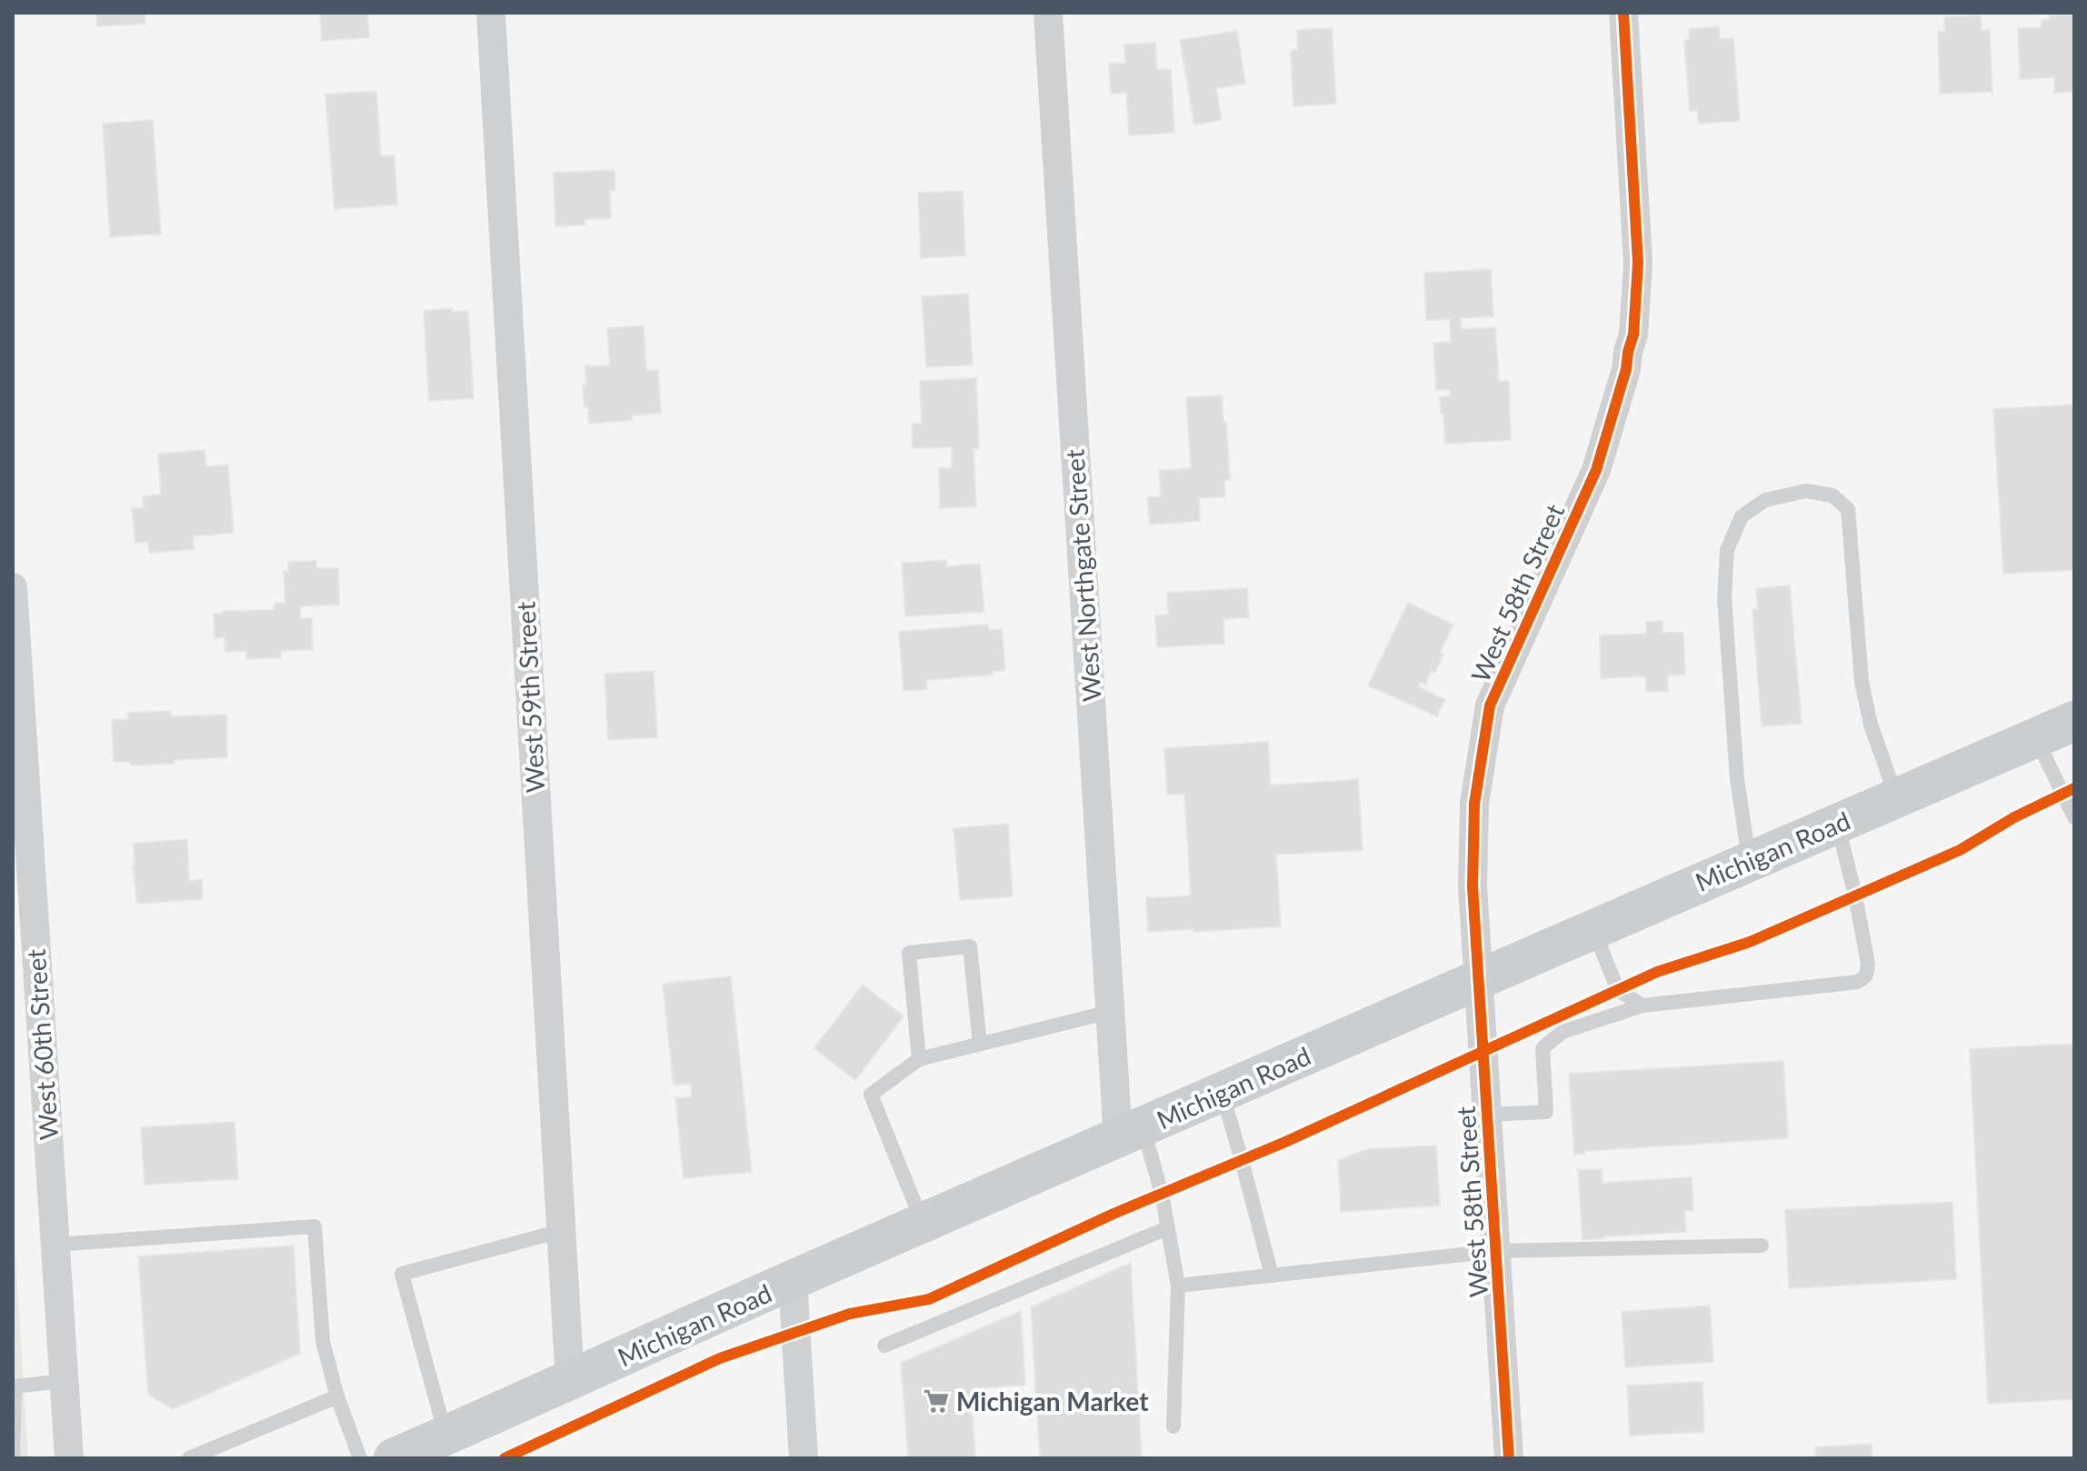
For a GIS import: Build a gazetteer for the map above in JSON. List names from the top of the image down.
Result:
{
  "streets": {
    "main road": ["Michigan Road"],
    "street": [
      "West Northgate Street",
      "West 58th Street",
      "West 59th Street",
      "West 60th Street"
    ]
  },
  "crossings": [
    ["West Northgate Street", "Michigan Road"],
    ["West 58th Street", "Michigan Road"],
    ["West 59th Street", "Michigan Road"]
  ],
  "places": {
    "supermarket": ["Michigan Market"]
  }
}
